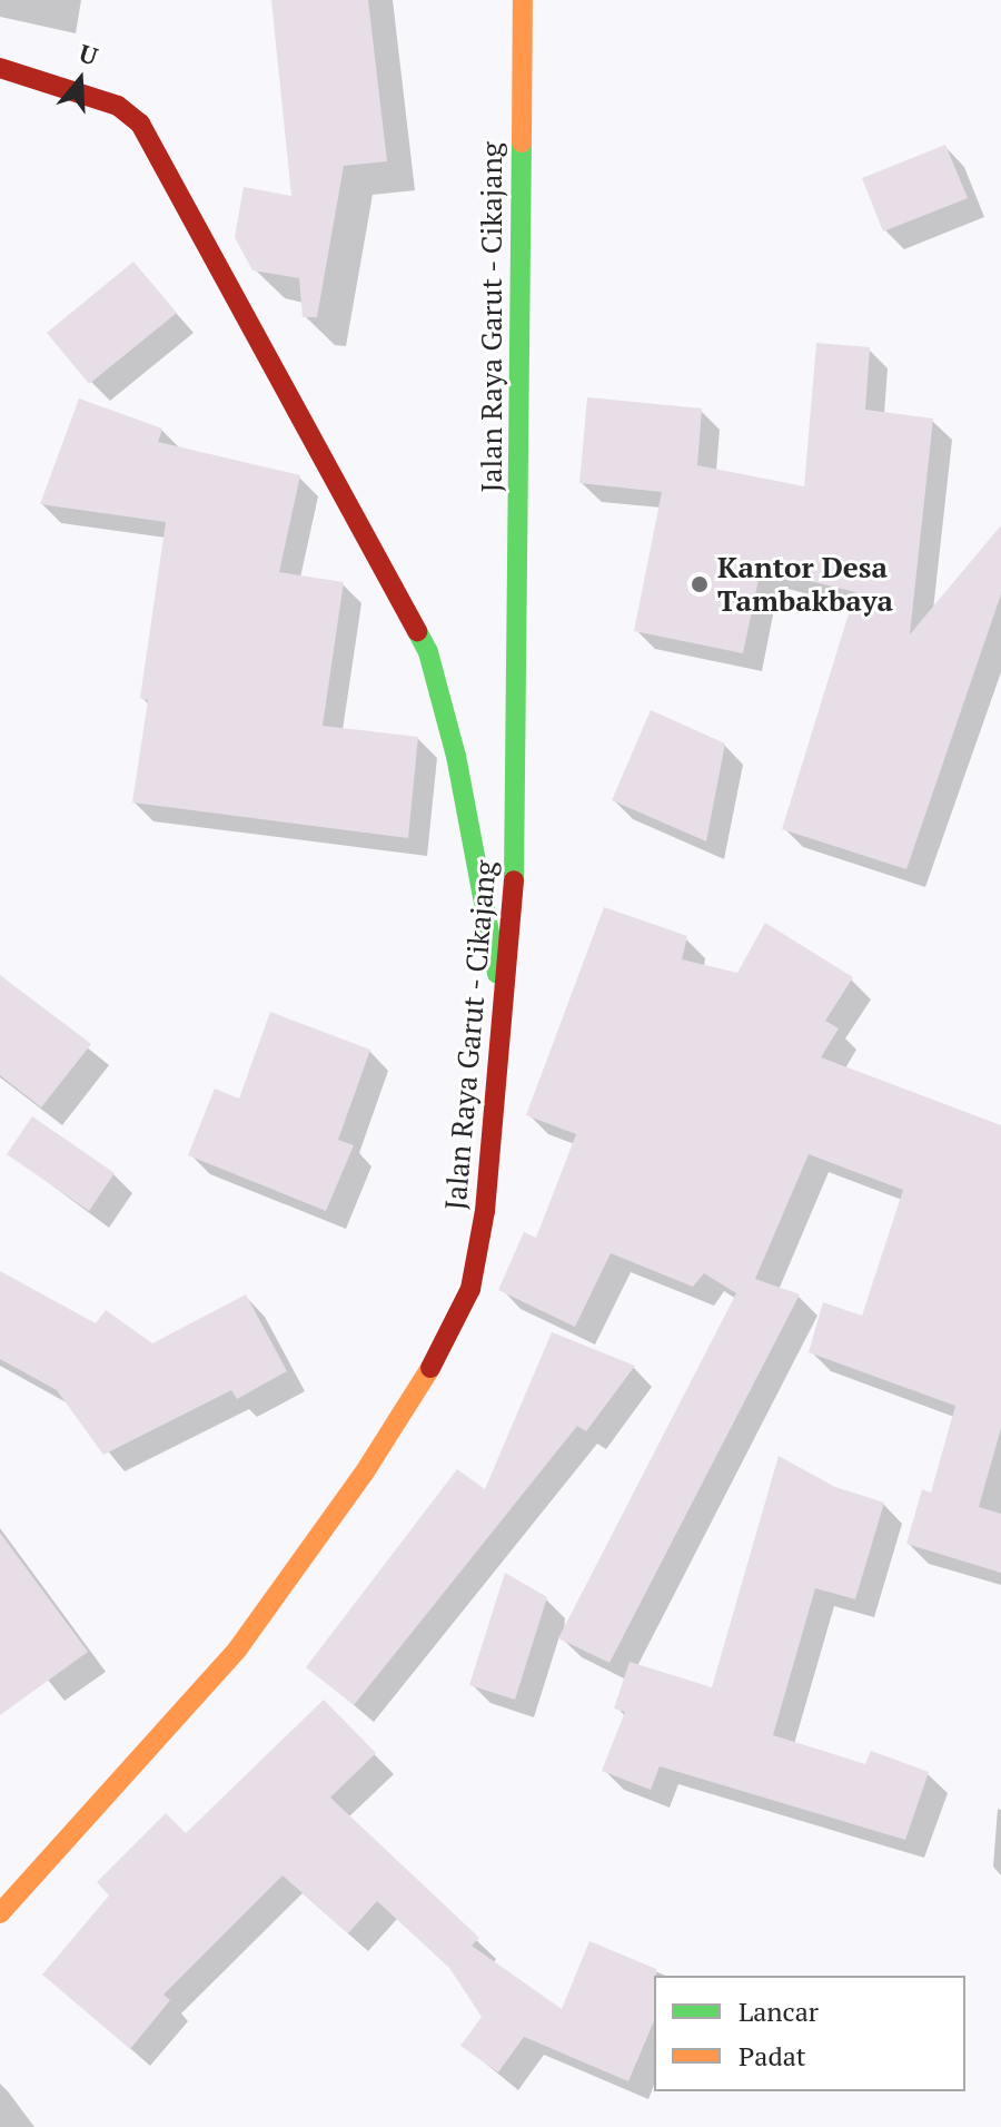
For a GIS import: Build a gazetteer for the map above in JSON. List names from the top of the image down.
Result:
{
  "streets": {
    "main road": ["Jalan Raya Garut - Cikajang"]
  },
  "places": ["Kantor Desa Tambakbaya"],
  "legend": ["Lancar", "Padat"],
  "north": "top"
}
